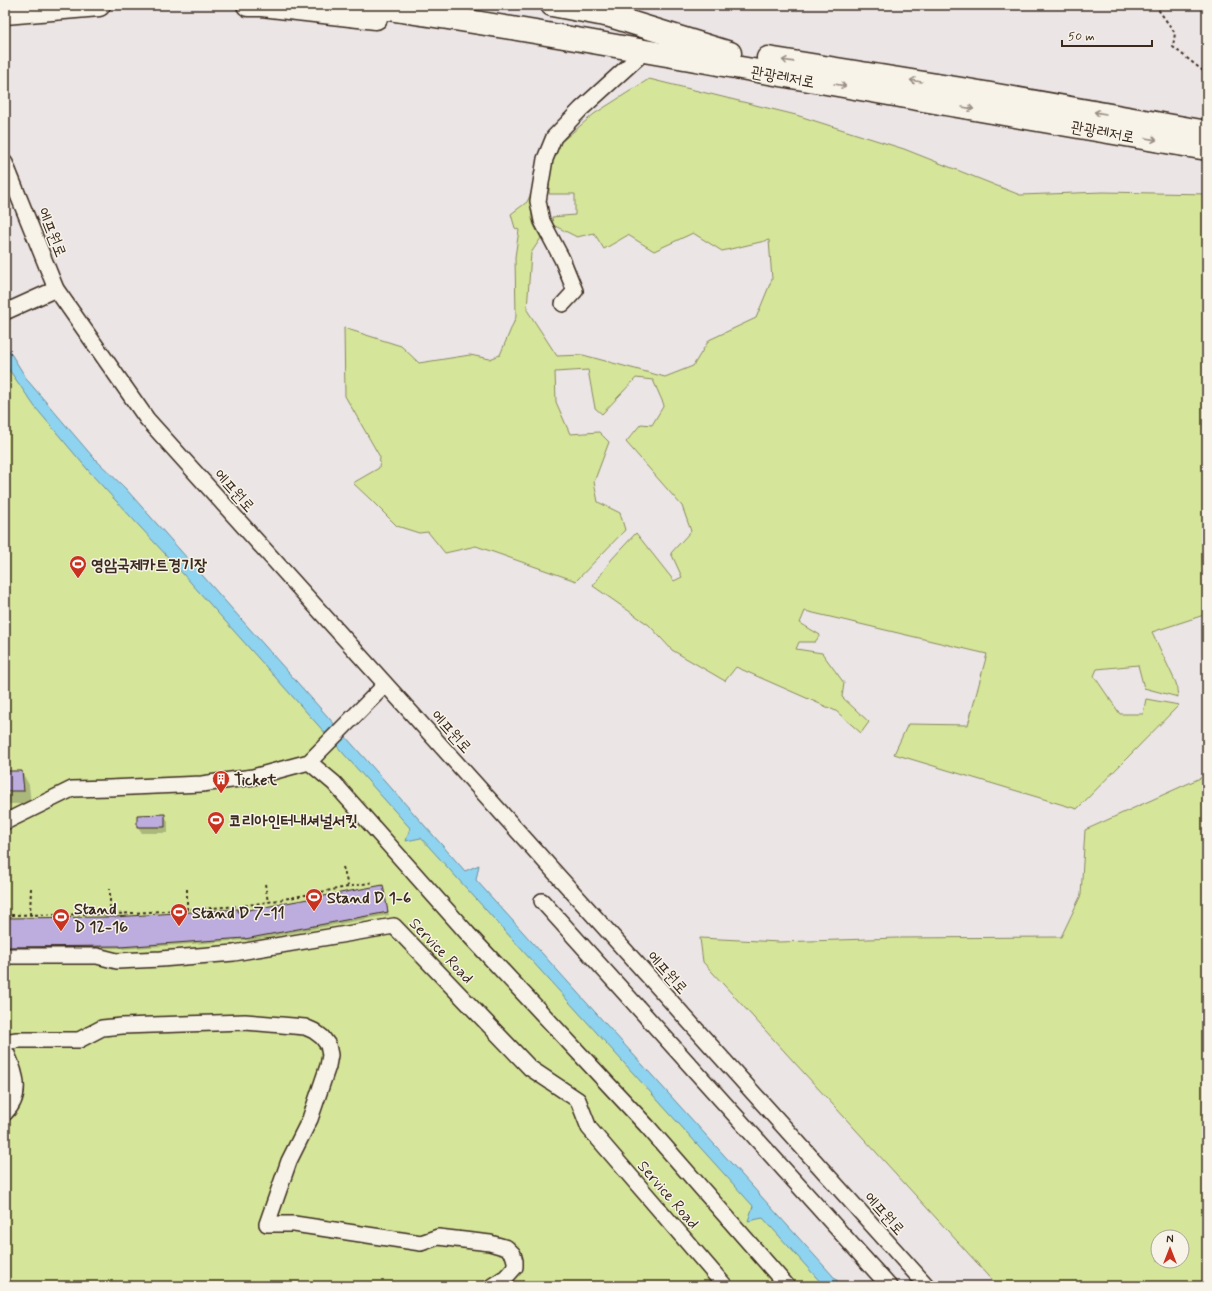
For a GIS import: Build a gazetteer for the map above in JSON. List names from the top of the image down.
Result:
{
  "streets": {
    "highway": ["관광레저로"],
    "street": ["에프원로", "Service Road"]
  },
  "places": {
    "sports": [
      "영암국제카트경기장",
      "코리아인터내셔널서킷",
      "Stand D 1-6",
      "Stand D 7-11",
      "Stand D 12-16"
    ],
    "building": ["Ticket"]
  },
  "scale_bar": "50 m",
  "north": "top"
}
